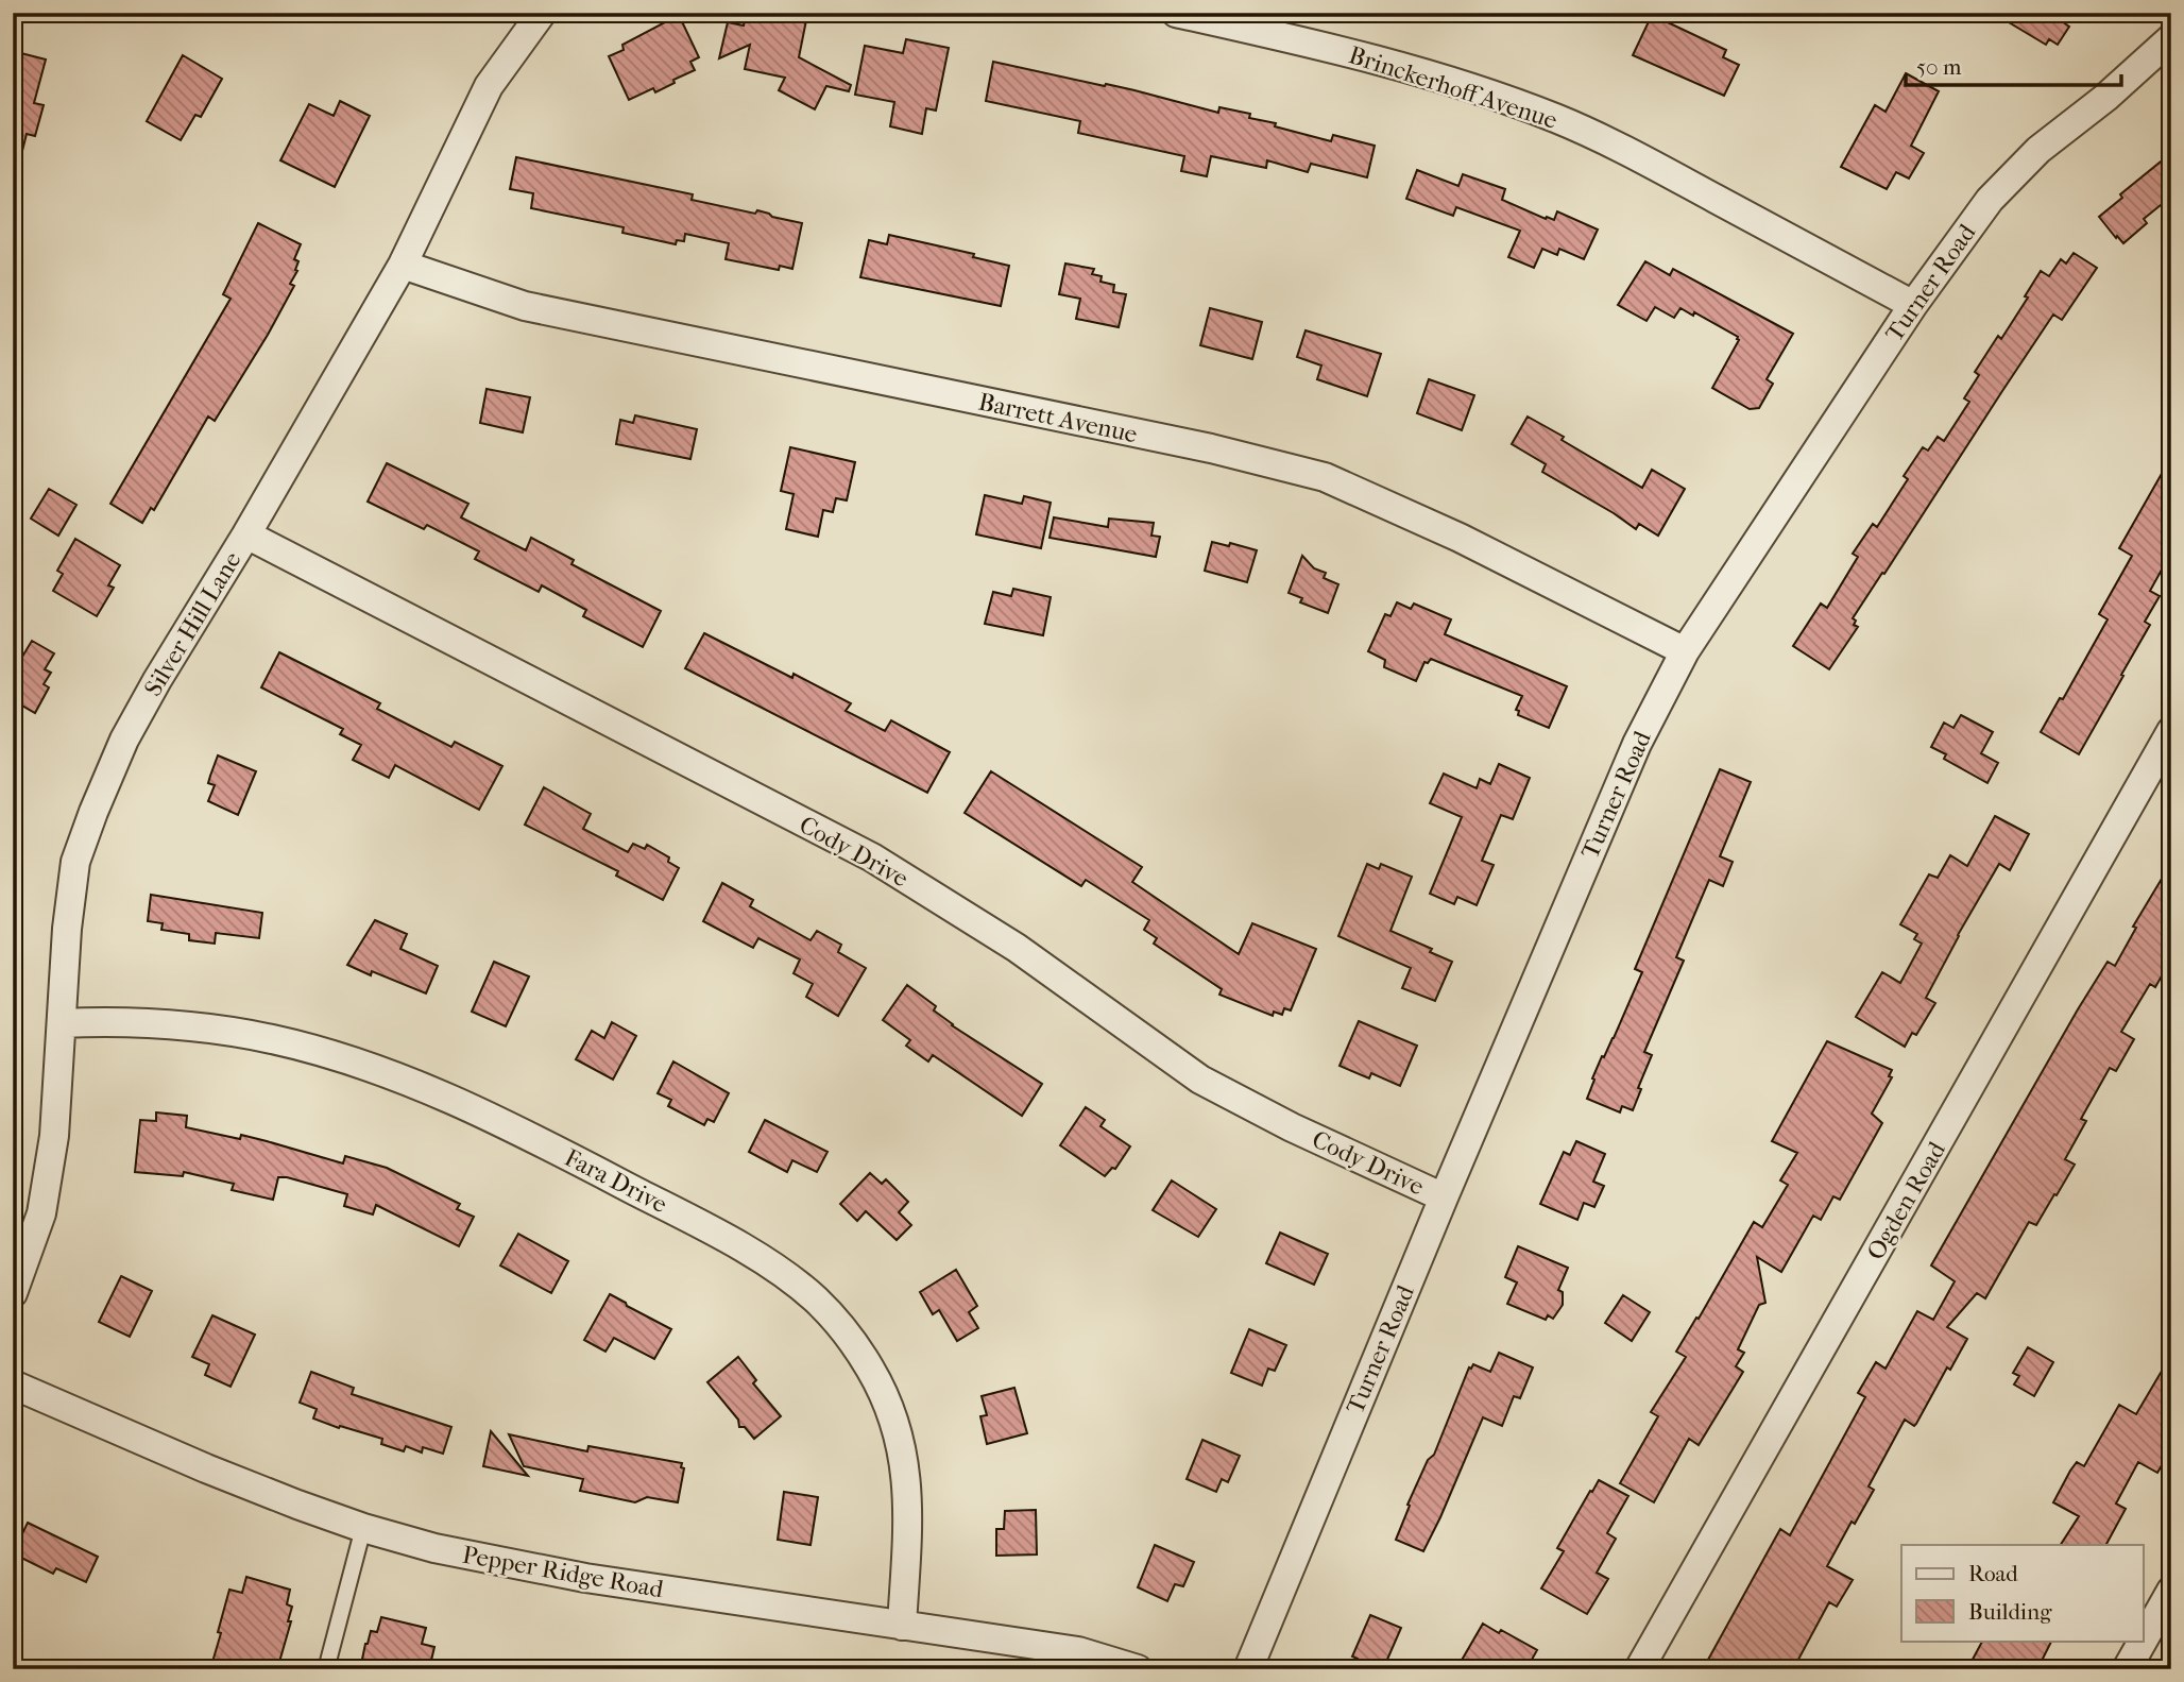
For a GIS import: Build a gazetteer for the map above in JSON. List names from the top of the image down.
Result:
{
  "streets": {
    "street": [
      "Brinckerhoff Avenue",
      "Turner Road",
      "Barrett Avenue",
      "Silver Hill Lane",
      "Cody Drive",
      "Fara Drive",
      "Ogden Road",
      "Pepper Ridge Road"
    ]
  },
  "crossings": [
    ["Brinckerhoff Avenue", "Turner Road"],
    ["Turner Road", "Barrett Avenue"],
    ["Turner Road", "Cody Drive"],
    ["Barrett Avenue", "Silver Hill Lane"],
    ["Silver Hill Lane", "Cody Drive"],
    ["Silver Hill Lane", "Fara Drive"],
    ["Fara Drive", "Pepper Ridge Road"]
  ],
  "legend": ["Road", "Building"],
  "scale_bar": "50 m"
}
